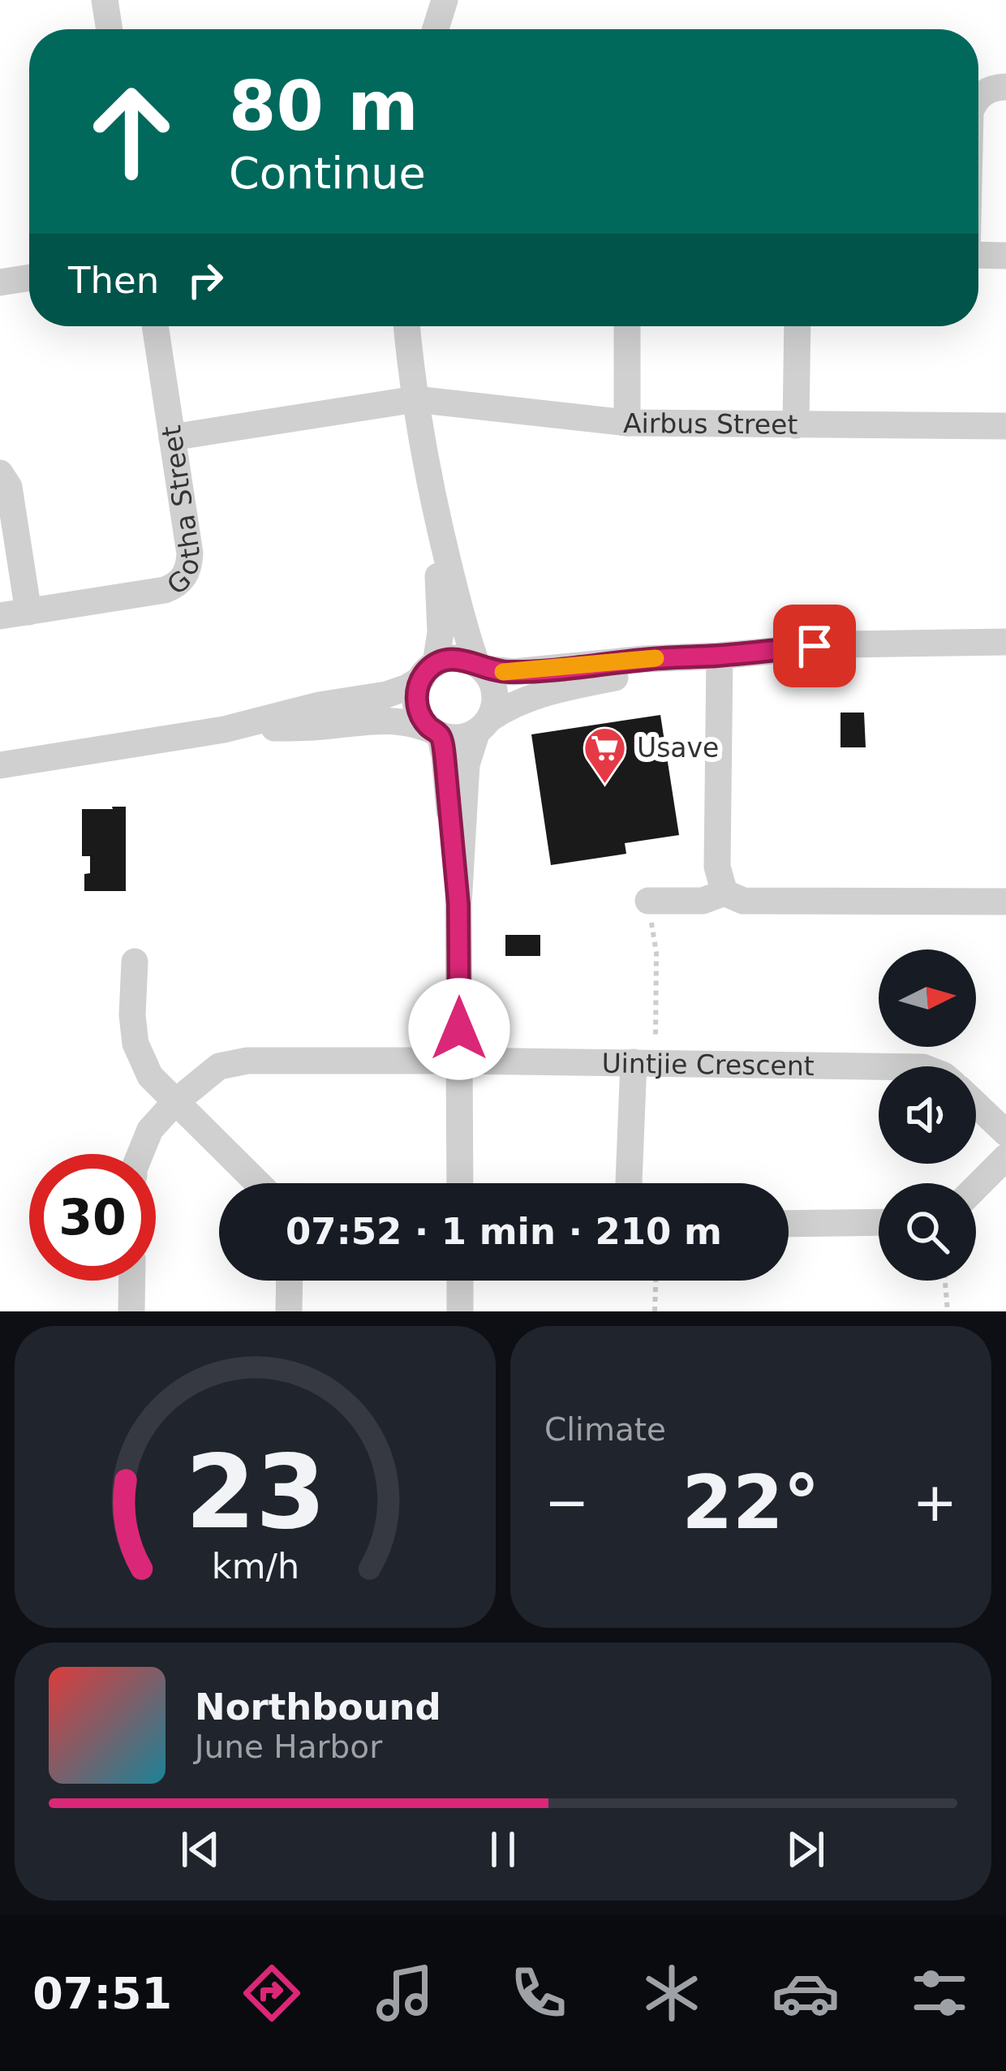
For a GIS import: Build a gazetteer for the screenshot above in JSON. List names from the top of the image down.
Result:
{
  "streets": {
    "street": ["Airbus Street", "Gotha Street", "Uintjie Crescent"]
  },
  "crossings": [
    ["Airbus Street", "Gotha Street"]
  ],
  "places": {
    "supermarket": ["Usave"]
  },
  "north": "right",
  "page": {
    "turn": ["80 m", "Continue"],
    "then": "Then",
    "limit": "30",
    "trip": "07:52 · 1 min · 210 m",
    "tile": "Climate",
    "heat": ["−", "22°", "+"],
    "song": ["Northbound", "June Harbor"],
    "tabs": "07:51",
    "gauge": ["23", "km/h"]
  }
}
